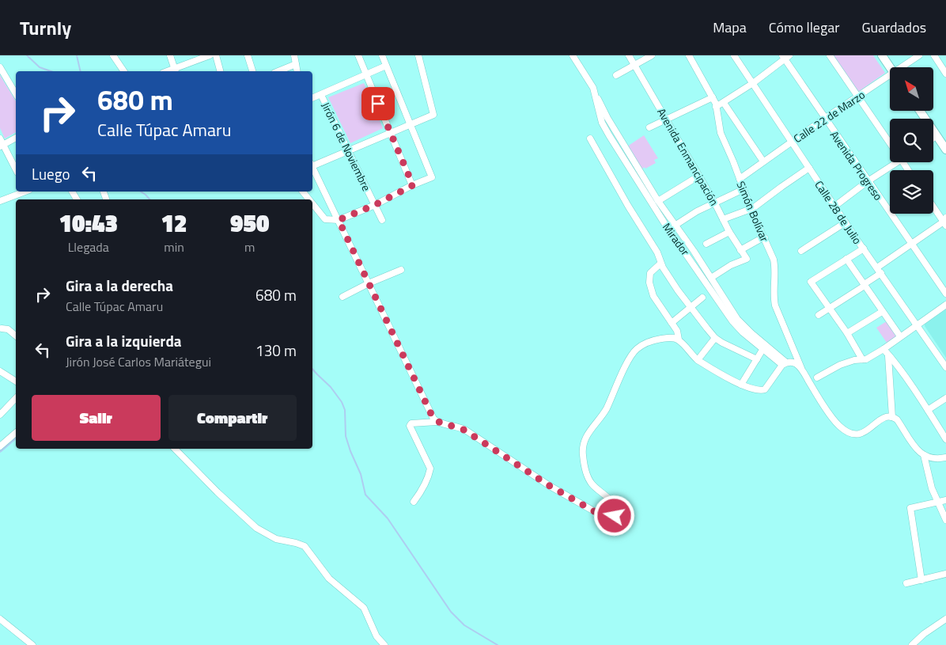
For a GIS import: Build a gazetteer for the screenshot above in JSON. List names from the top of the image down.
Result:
{
  "streets": {
    "street": [
      "Calle 22 de Marzo",
      "Jirón 6 de Noviembre",
      "Avenida Enmancipación",
      "Avenida Progreso",
      "Simón Bolívar",
      "Calle 28 de Julio",
      "Mirador"
    ]
  },
  "crossings": [
    ["Calle 22 de Marzo", "Avenida Progreso"],
    ["Calle 22 de Marzo", "Simón Bolívar"],
    ["Calle 22 de Marzo", "Calle 28 de Julio"],
    ["Avenida Enmancipación", "Mirador"],
    ["Simón Bolívar", "Mirador"]
  ],
  "north": "top left",
  "page": {
    "header": "Turnly",
    "nav": ["Mapa", "Cómo llegar", "Guardados"],
    "turn": ["680 m", "Calle Túpac Amaru"],
    "then": "Luego",
    "eta": [
      "10:43",
      "Llegada",
      "12",
      "min",
      "950",
      "m"
    ],
    "list": [
      {
        "name": "Gira a la derecha",
        "note": "Calle Túpac Amaru",
        "value": "680 m"
      },
      {
        "name": "Gira a la izquierda",
        "note": "Jirón José Carlos Mariátegui",
        "value": "130 m"
      }
    ],
    "buttons": ["Salir", "Compartir"]
  }
}
